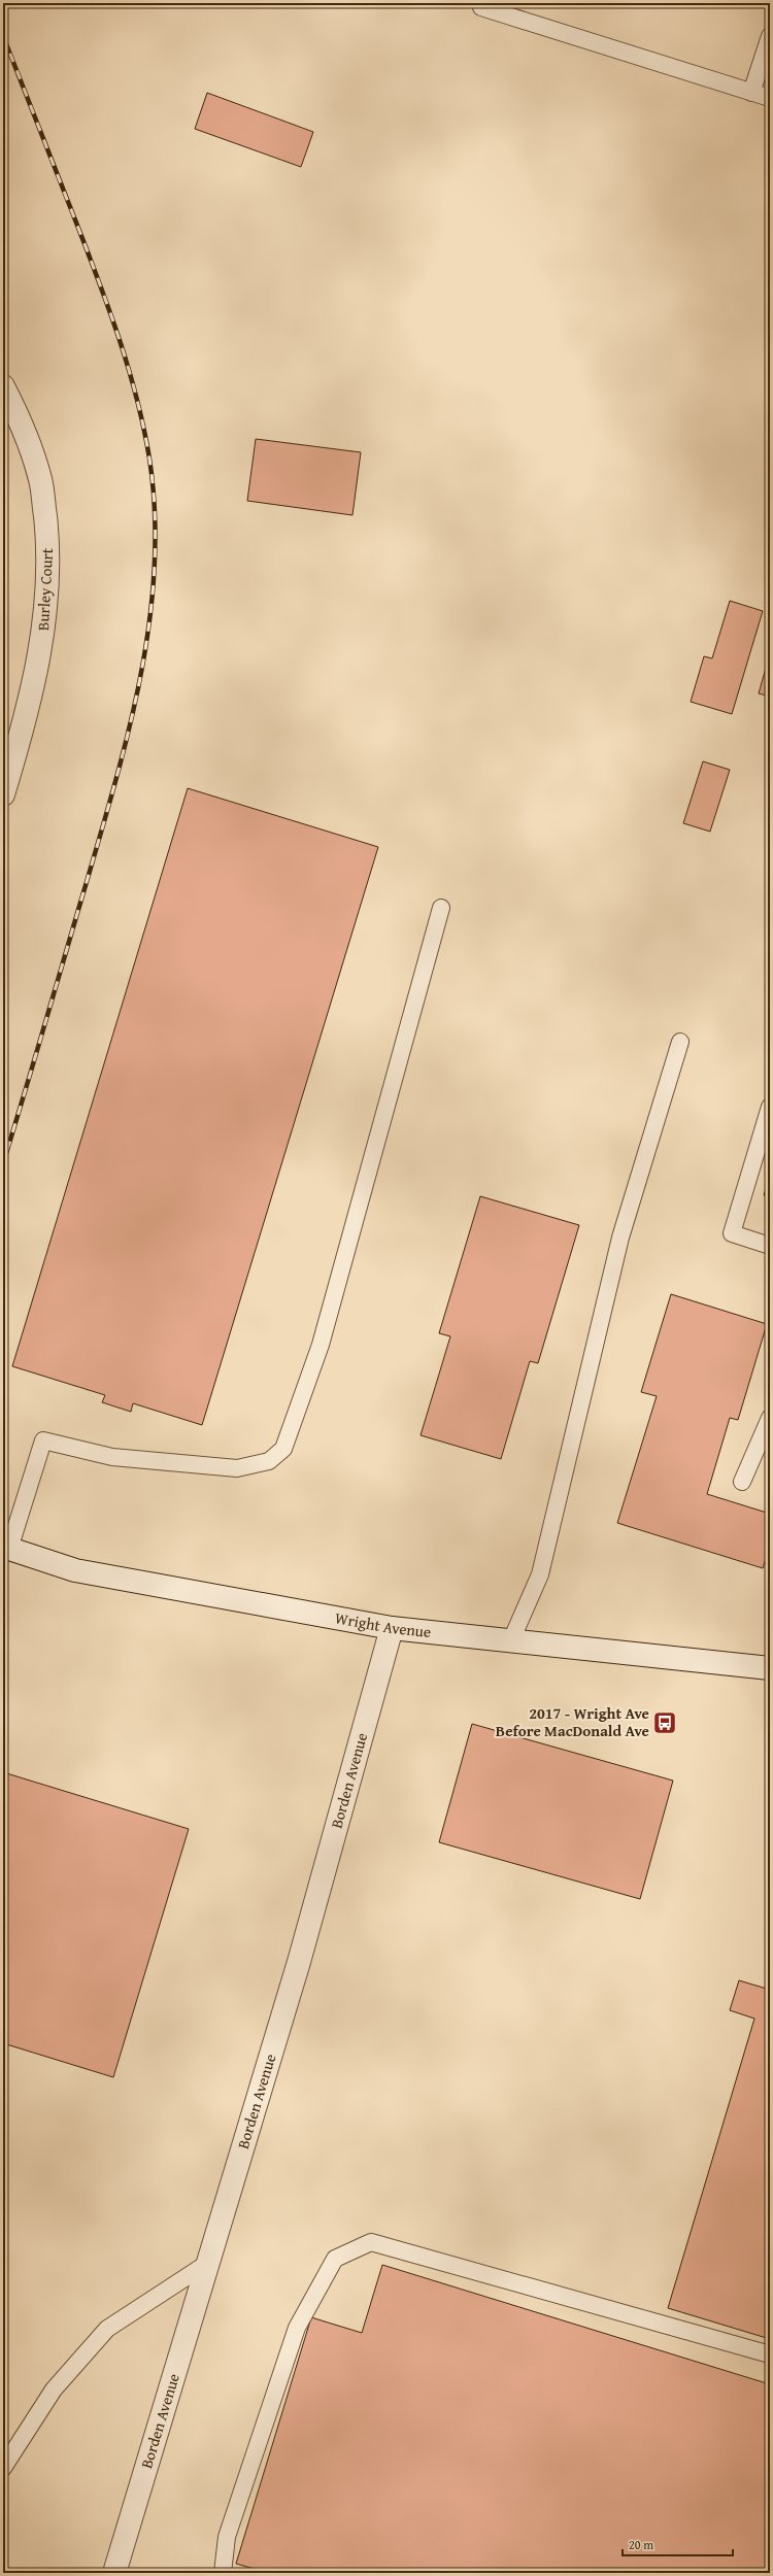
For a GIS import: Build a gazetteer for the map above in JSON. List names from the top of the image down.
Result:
{
  "streets": {
    "street": ["Burley Court", "Wright Avenue", "Borden Avenue"]
  },
  "crossings": [
    ["Wright Avenue", "Borden Avenue"]
  ],
  "places": {
    "bus stop": ["2017 - Wright Ave Before MacDonald Ave"]
  },
  "scale_bar": "20 m"
}
